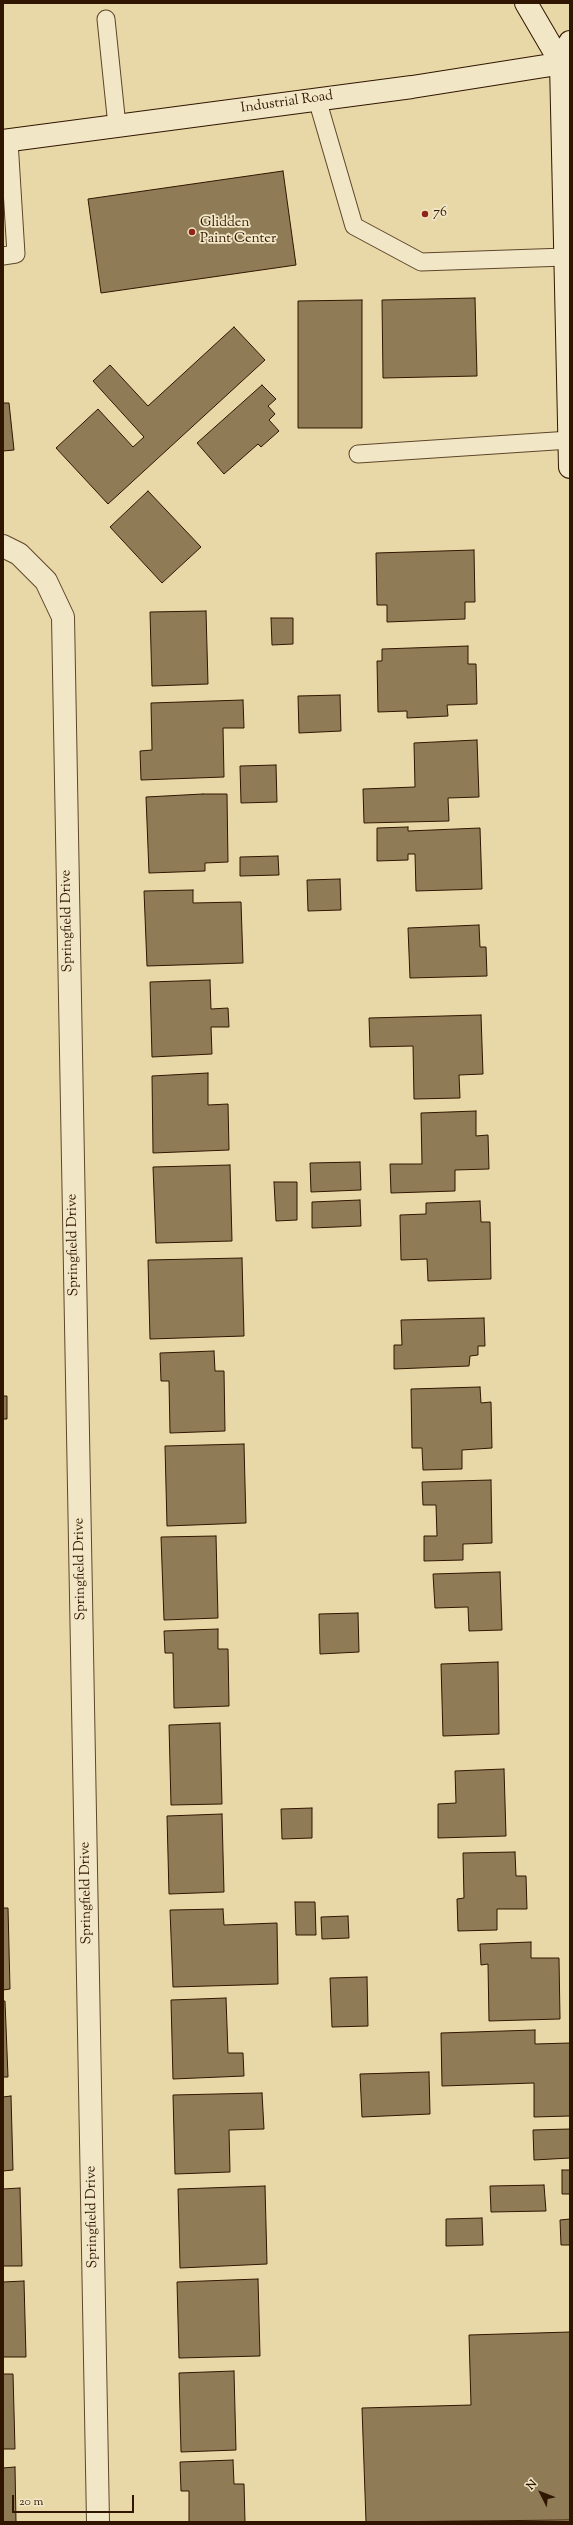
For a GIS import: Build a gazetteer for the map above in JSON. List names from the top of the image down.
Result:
{
  "streets": {
    "street": ["Industrial Road", "Springfield Drive"]
  },
  "places": ["76", "Glidden Paint Center"],
  "scale_bar": "20 m",
  "north": "top left"
}
